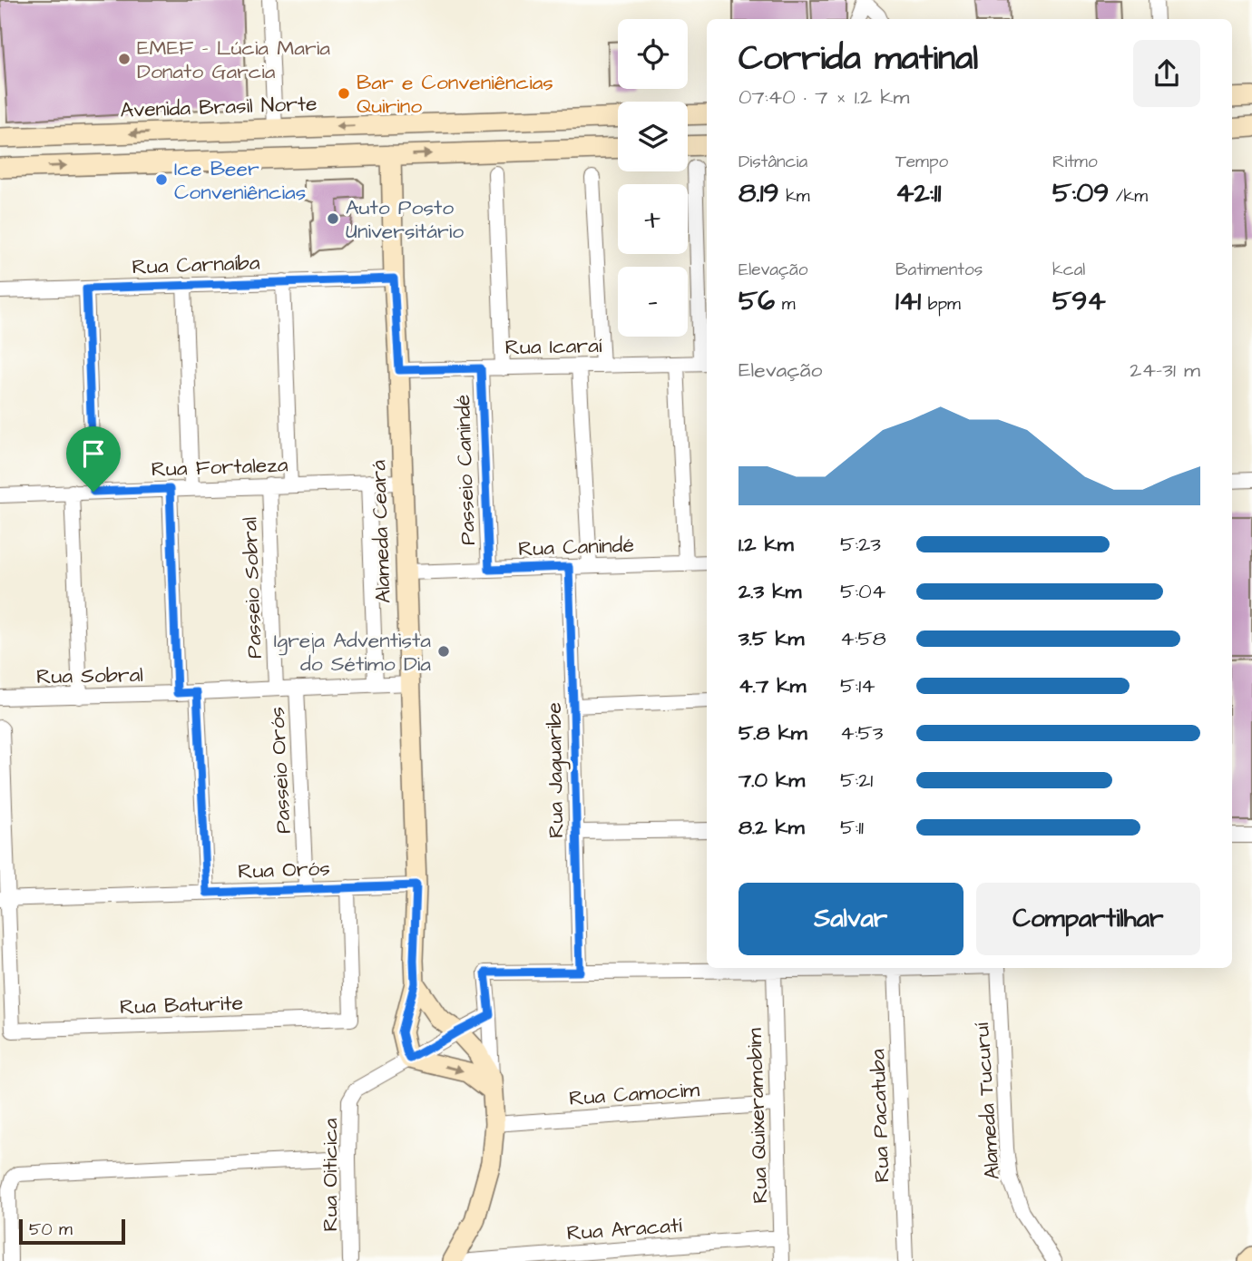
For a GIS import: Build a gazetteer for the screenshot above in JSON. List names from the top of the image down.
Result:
{
  "streets": {
    "main road": ["Avenida Brasil Norte", "Alameda Ceará"],
    "street": [
      "Rua Carnaíba",
      "Rua Icaraí",
      "Rua Fortaleza",
      "Passeio Canindé",
      "Rua Canindé",
      "Passeio Sobral",
      "Rua Sobral",
      "Passeio Orós",
      "Rua Jaguaribe",
      "Rua Orós",
      "Rua Baturite",
      "Rua Camocim",
      "Alameda Tucuruí",
      "Rua Quixeramobim",
      "Rua Pacatuba",
      "Rua Oiticica",
      "Rua Aracatí"
    ]
  },
  "crossings": [
    ["Rua Carnaíba", "Alameda Ceará"],
    ["Rua Icaraí", "Passeio Canindé"],
    ["Rua Icaraí", "Alameda Ceará"],
    ["Rua Fortaleza", "Alameda Ceará"],
    ["Rua Fortaleza", "Passeio Sobral"],
    ["Passeio Canindé", "Rua Canindé"],
    ["Alameda Ceará", "Rua Canindé"],
    ["Alameda Ceará", "Rua Sobral"],
    ["Alameda Ceará", "Rua Orós"],
    ["Rua Canindé", "Rua Jaguaribe"],
    ["Passeio Sobral", "Rua Sobral"],
    ["Rua Sobral", "Passeio Orós"],
    ["Passeio Orós", "Rua Orós"],
    ["Rua Orós", "Rua Baturite"],
    ["Rua Camocim", "Rua Quixeramobim"],
    ["Rua Quixeramobim", "Rua Aracatí"]
  ],
  "places": [
    "EMEF - Lúcia Maria Donato Garcia",
    "Bar e Conveniências Quirino",
    "Ice Beer Conveniências",
    "Auto Posto Universitário",
    "Igreja Adventista do Sétimo Dia"
  ],
  "scale_bar": "50 m",
  "page": {
    "map_buttons": ["+", "−"],
    "heading": ["Corrida matinal", "07:40 · 7 × 1.2 km"],
    "stats": [
      ["Distância", "8.19 km"],
      ["Tempo", "42:11"],
      ["Ritmo", "5:09 /km"],
      ["Elevação", "56 m"],
      ["Batimentos", "141 bpm"],
      ["kcal", "594"]
    ],
    "chart": ["Elevação", "24–31 m"],
    "list": [
      {
        "name": "1.2 km",
        "note": "5:23"
      },
      {
        "name": "2.3 km",
        "note": "5:04"
      },
      {
        "name": "3.5 km",
        "note": "4:58"
      },
      {
        "name": "4.7 km",
        "note": "5:14"
      },
      {
        "name": "5.8 km",
        "note": "4:53"
      },
      {
        "name": "7.0 km",
        "note": "5:21"
      },
      {
        "name": "8.2 km",
        "note": "5:11"
      }
    ],
    "buttons": ["Salvar", "Compartilhar"],
    "scale": "50 m"
  }
}
